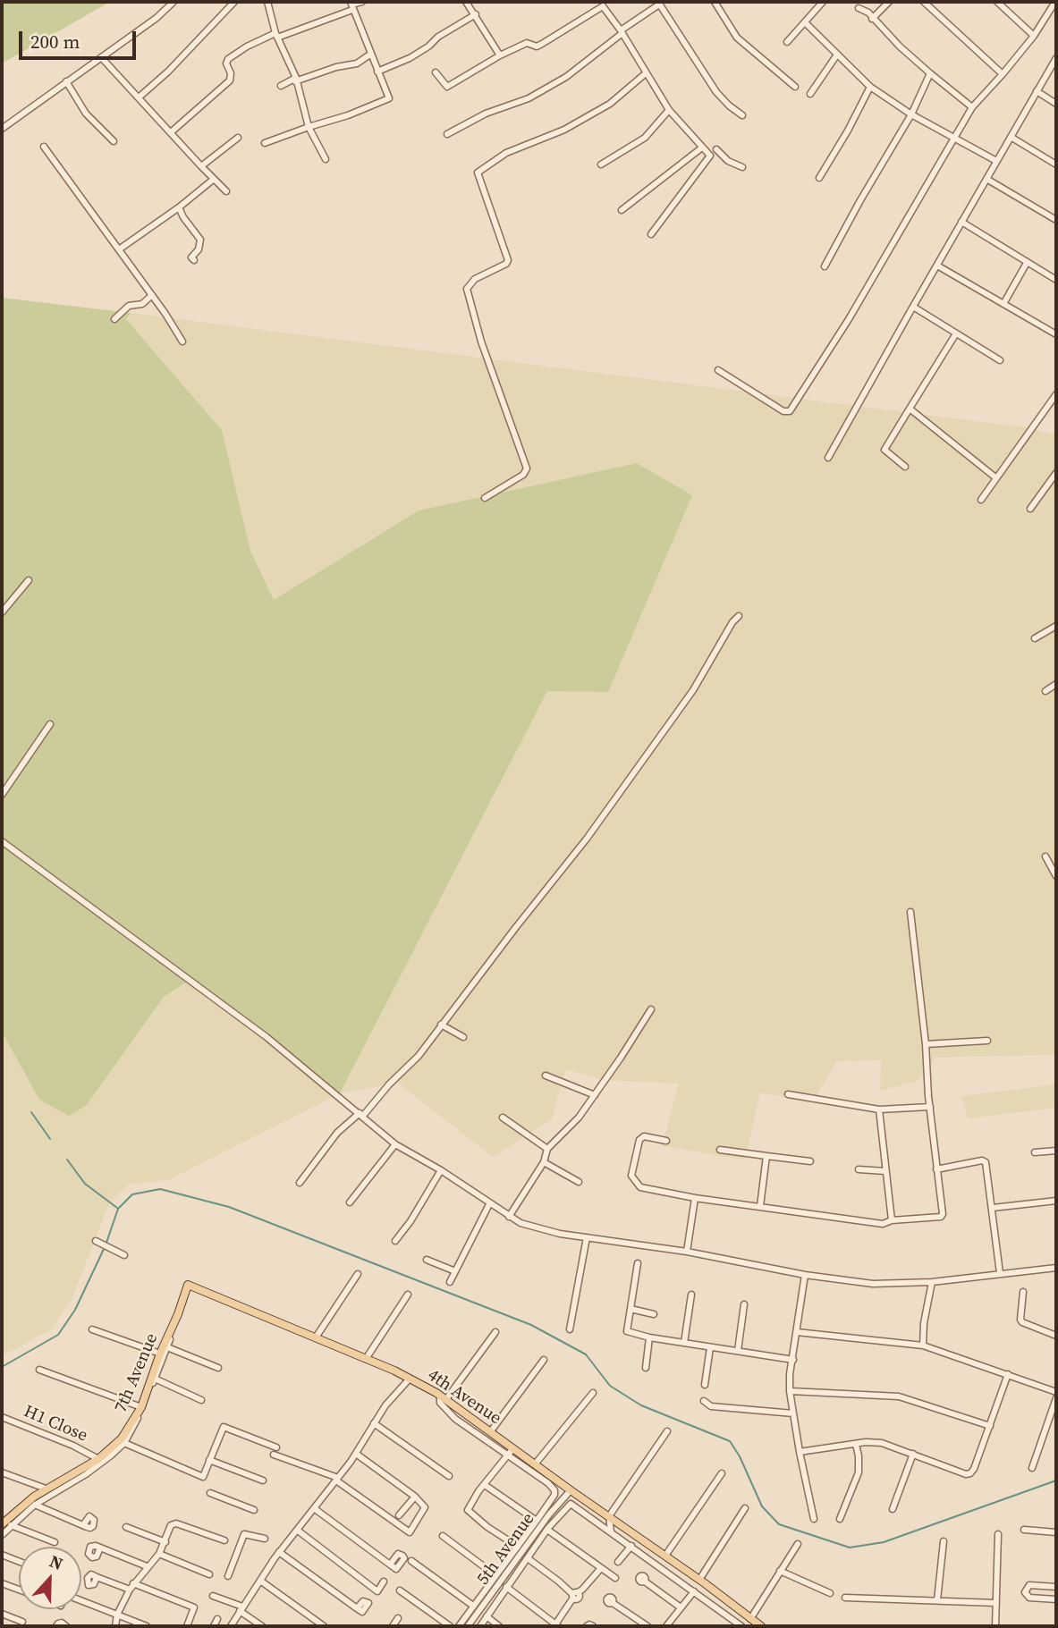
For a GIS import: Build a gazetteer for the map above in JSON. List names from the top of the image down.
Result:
{
  "streets": {
    "main road": ["7th Avenue", "4th Avenue"],
    "street": ["H1 Close", "5th Avenue"]
  },
  "crossings": [
    ["7th Avenue", "4th Avenue"],
    ["7th Avenue", "H1 Close"],
    ["4th Avenue", "5th Avenue"]
  ],
  "scale_bar": "200 m",
  "north": "top"
}
